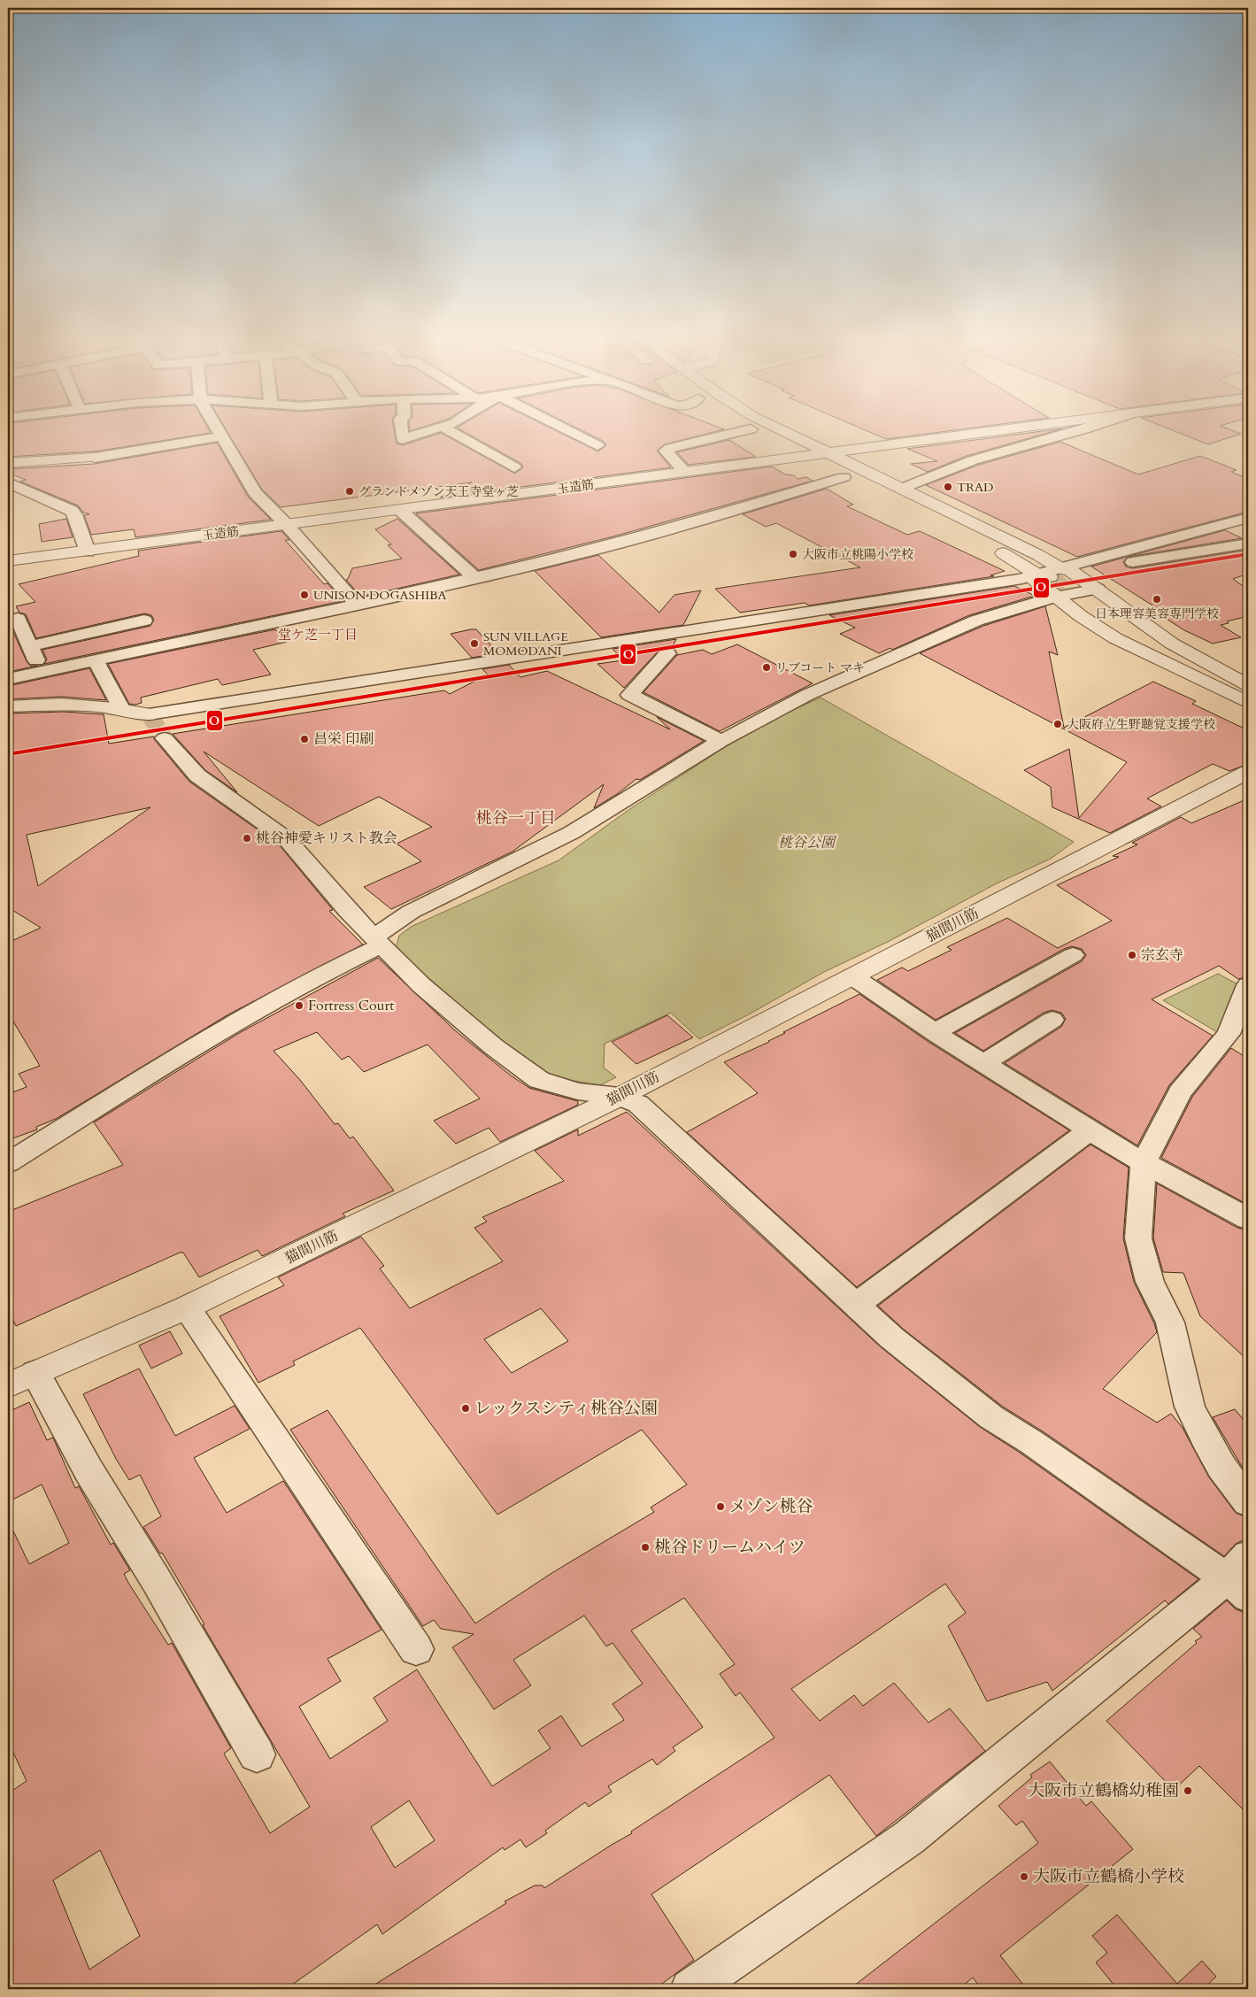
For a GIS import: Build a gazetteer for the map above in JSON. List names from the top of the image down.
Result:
{
  "streets": {
    "street": ["玉造筋", "猫間川筋"]
  },
  "districts": ["堂ケ芝一丁目", "桃谷一丁目"],
  "parks": ["桃谷公園"],
  "places": [
    "TRAD",
    "グランドメゾン天王寺堂ヶ芝",
    "大阪市立桃陽小学校",
    "UNISON DOGASHIBA",
    "日本理容美容専門学校",
    "SUN VILLAGE MOMODANI",
    "リブコート マキ",
    "大阪府立生野聴覚支援学校",
    "昌栄 印刷",
    "桃谷神愛キリスト教会",
    "宗玄寺",
    "Fortress Court",
    "レックスシティ桃谷公園",
    "メゾン桃谷",
    "桃谷ドリームハイツ",
    "大阪市立鶴橋幼稚園",
    "大阪市立鶴橋小学校"
  ],
  "lines": ["transit line O"]
}
